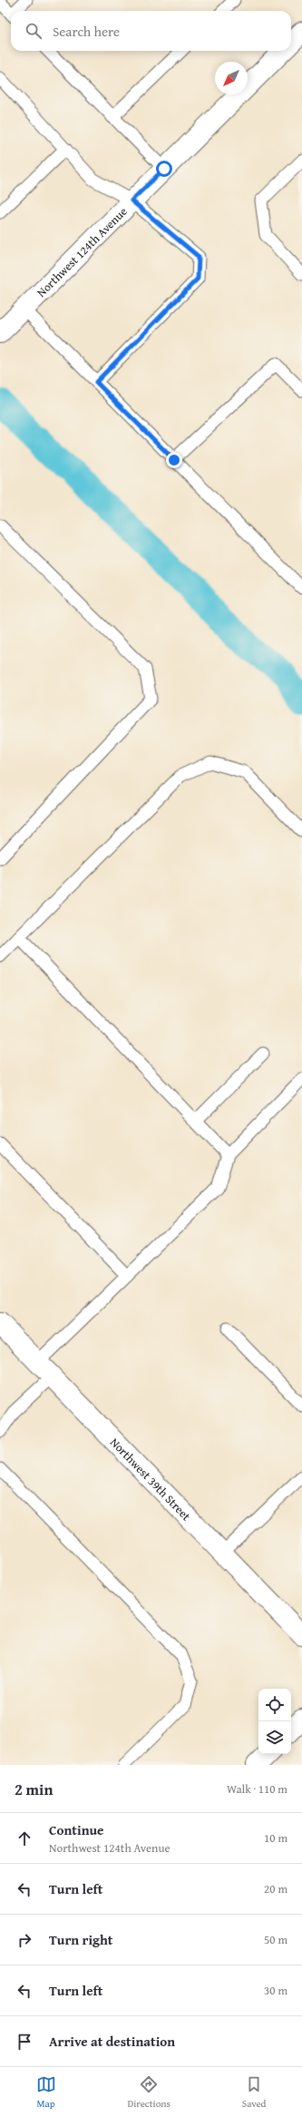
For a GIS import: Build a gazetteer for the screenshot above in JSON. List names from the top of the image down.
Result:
{
  "streets": {
    "street": ["Northwest 124th Avenue", "Northwest 39th Street"]
  },
  "north": "bottom left",
  "page": {
    "search": "Search here",
    "heading": ["2 min", "Walk · 110 m"],
    "list": [
      ["Continue", "Northwest 124th Avenue", "10 m"],
      ["Turn left", "20 m"],
      ["Turn right", "50 m"],
      ["Turn left", "30 m"],
      "Arrive at destination"
    ],
    "nav": ["Map", "Directions", "Saved"]
  }
}
